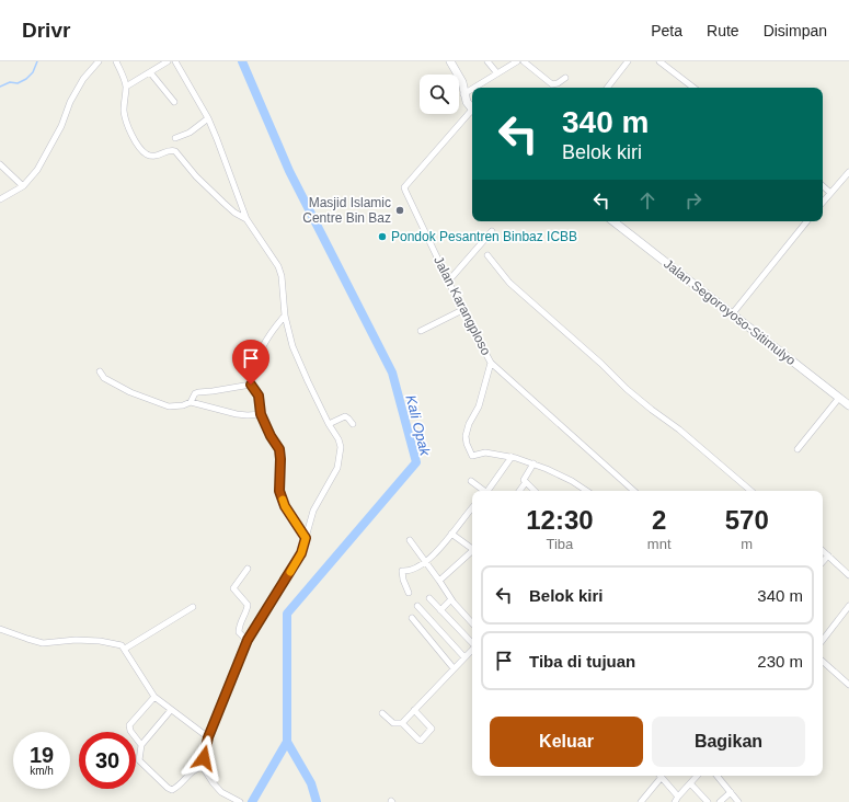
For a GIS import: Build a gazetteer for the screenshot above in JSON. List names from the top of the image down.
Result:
{
  "streets": {
    "main road": ["Jalan Segoroyoso-Sitimulyo"],
    "street": ["Jalan Karangploso"]
  },
  "water": ["Kali Opak"],
  "places": ["Masjid Islamic Centre Bin Baz", "Pondok Pesantren Binbaz ICBB"],
  "page": {
    "header": "Drivr",
    "nav": ["Peta", "Rute", "Disimpan"],
    "turn": ["340 m", "Belok kiri"],
    "eta": [
      "12:30",
      "Tiba",
      "2",
      "mnt",
      "570",
      "m"
    ],
    "list": [
      {
        "name": "Belok kiri",
        "value": "340 m"
      },
      {
        "name": "Tiba di tujuan",
        "value": "230 m"
      }
    ],
    "buttons": ["Keluar", "Bagikan"],
    "speed": "19 km/h",
    "limit": "30"
  }
}
